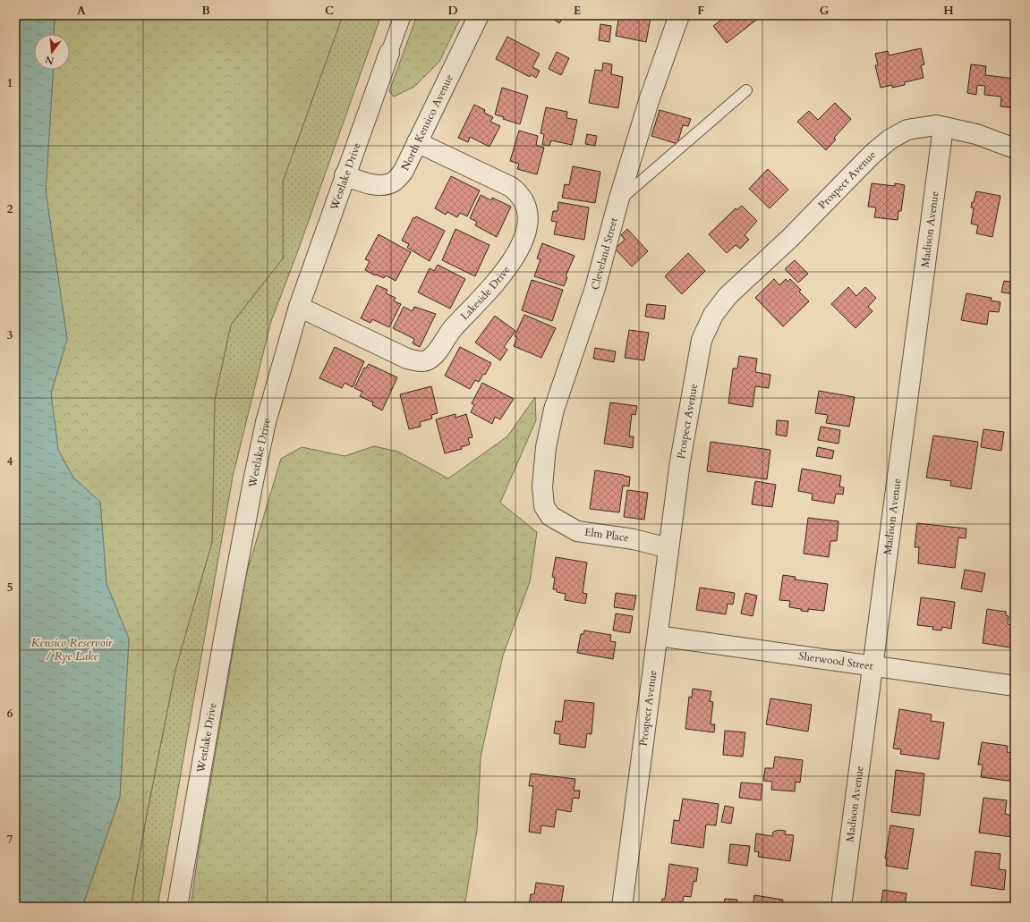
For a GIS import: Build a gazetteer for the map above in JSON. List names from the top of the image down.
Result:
{
  "streets": {
    "street": [
      "North Kensico Avenue",
      "Westlake Drive",
      "Prospect Avenue",
      "Madison Avenue",
      "Cleveland Street",
      "Lakeside Drive",
      "Elm Place",
      "Sherwood Street"
    ]
  },
  "crossings": [
    ["North Kensico Avenue", "Westlake Drive"],
    ["North Kensico Avenue", "Lakeside Drive"],
    ["Westlake Drive", "Lakeside Drive"],
    ["Prospect Avenue", "Madison Avenue"],
    ["Prospect Avenue", "Elm Place"],
    ["Prospect Avenue", "Sherwood Street"],
    ["Madison Avenue", "Sherwood Street"],
    ["Cleveland Street", "Elm Place"]
  ],
  "water": ["Kensico Reservoir / Rye Lake"],
  "north": "bottom",
  "grid": {
    "columns": [
      "A",
      "B",
      "C",
      "D",
      "E",
      "F",
      "G",
      "H"
    ],
    "rows": [
      "1",
      "2",
      "3",
      "4",
      "5",
      "6",
      "7"
    ]
  }
}
